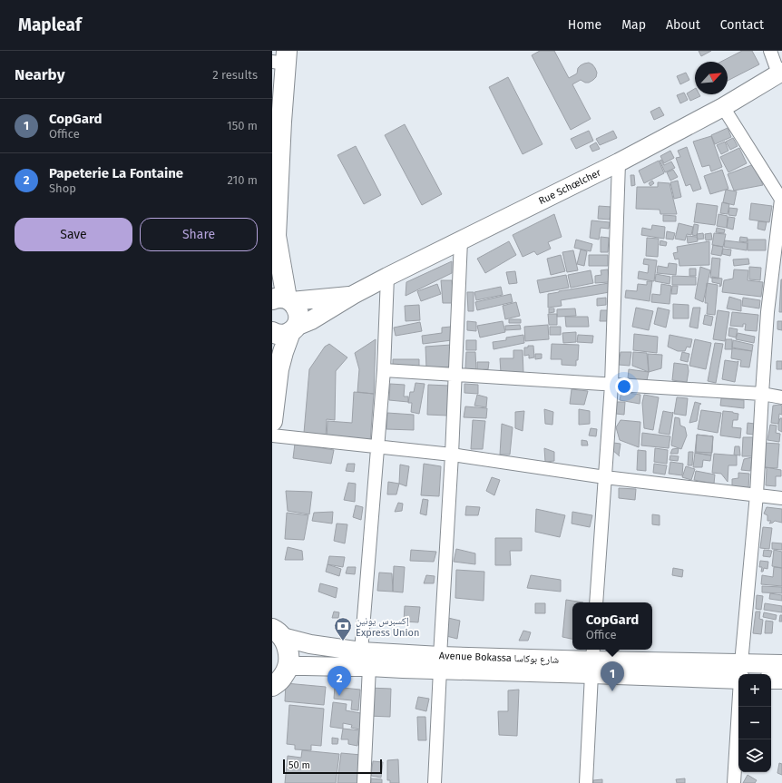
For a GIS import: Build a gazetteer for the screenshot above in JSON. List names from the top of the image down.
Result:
{
  "streets": {
    "street": ["Rue Schœlcher", "Avenue Bokassa شارع بوكاسا"]
  },
  "places": {
    "bank": ["إكسبرس يونين Express Union"]
  },
  "scale_bar": "50 m",
  "north": "top right",
  "page": {
    "header": "Mapleaf",
    "nav": [
      "Home",
      "Map",
      "About",
      "Contact"
    ],
    "heading": ["Nearby", "2 results"],
    "list": [
      {
        "mark": "1",
        "name": "CopGard",
        "note": "Office",
        "value": "150 m"
      },
      {
        "mark": "2",
        "name": "Papeterie La Fontaine",
        "note": "Shop",
        "value": "210 m"
      }
    ],
    "buttons": ["Save", "Share"],
    "popup": ["CopGard", "Office"],
    "pins": ["1", "2"],
    "map_buttons": ["+", "−"],
    "scale": "50 m"
  }
}
